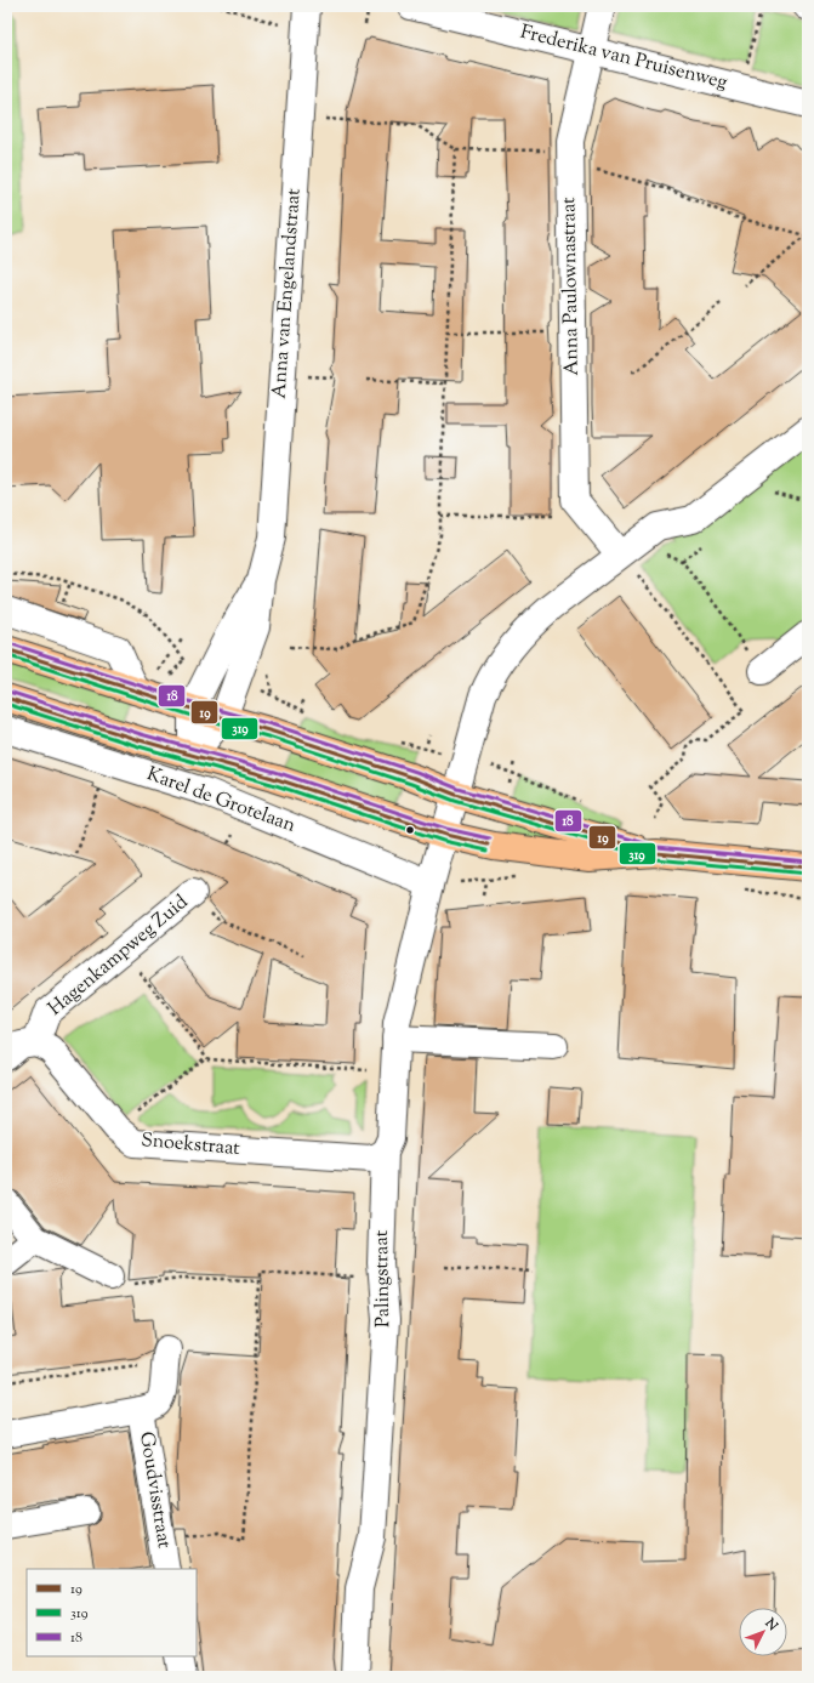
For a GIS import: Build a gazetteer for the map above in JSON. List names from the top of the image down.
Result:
{
  "streets": {
    "main road": ["Karel de Grotelaan"],
    "street": [
      "Frederika van Pruisenweg",
      "Anna Paulownastraat",
      "Anna van Engelandstraat",
      "Hagenkampweg Zuid",
      "Snoekstraat",
      "Palingstraat",
      "Goudvisstraat"
    ]
  },
  "crossings": [
    ["Frederika van Pruisenweg", "Anna Paulownastraat"],
    ["Anna Paulownastraat", "Palingstraat"],
    ["Anna van Engelandstraat", "Karel de Grotelaan"],
    ["Karel de Grotelaan", "Palingstraat"],
    ["Hagenkampweg Zuid", "Snoekstraat"],
    ["Snoekstraat", "Palingstraat"]
  ],
  "lines": ["transit line 18", "transit line 19", "transit line 319"],
  "legend": ["19", "319", "18"],
  "north": "top right"
}
